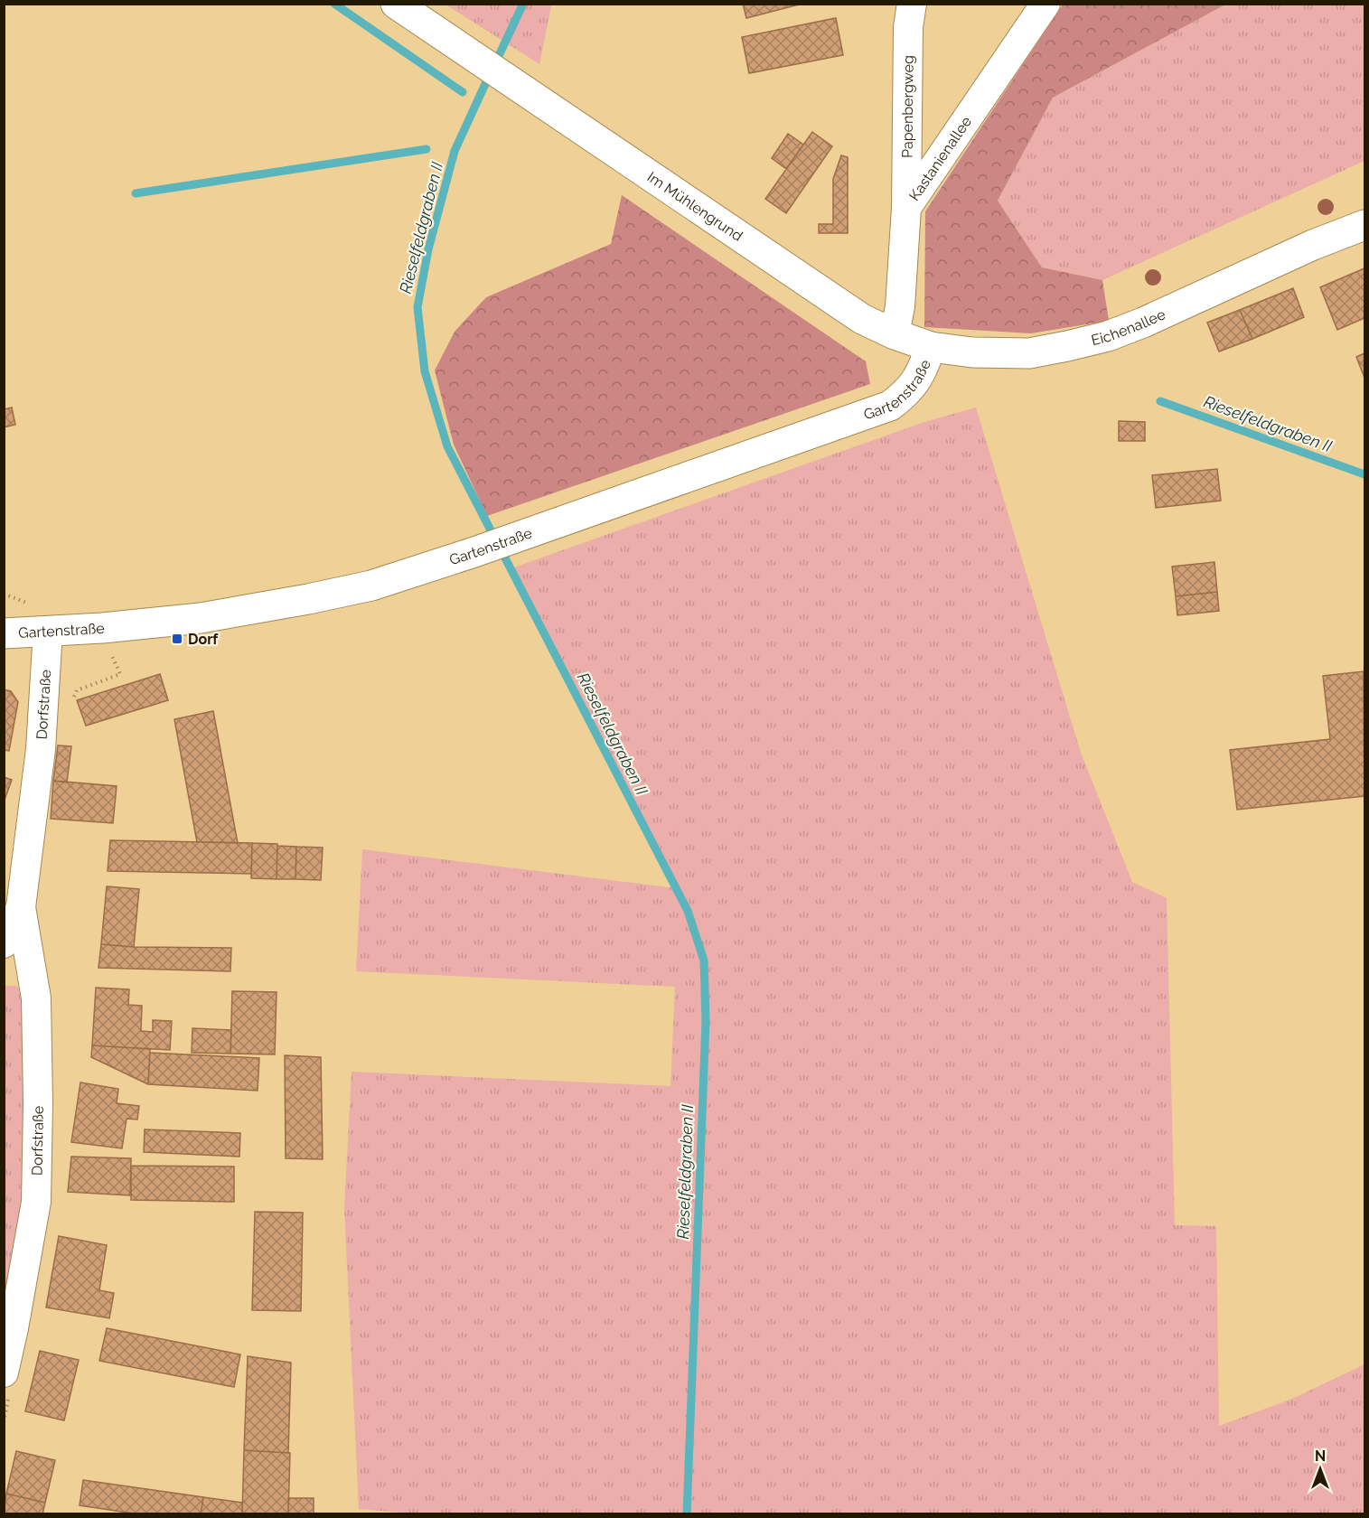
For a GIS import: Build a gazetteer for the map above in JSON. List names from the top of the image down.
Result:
{
  "streets": {
    "main road": ["Im Mühlengrund", "Eichenallee", "Gartenstraße"],
    "street": ["Papenbergweg", "Kastanienallee", "Dorfstraße"]
  },
  "crossings": [
    ["Papenbergweg", "Kastanienallee"],
    ["Kastanienallee", "Im Mühlengrund"],
    ["Im Mühlengrund", "Eichenallee"],
    ["Im Mühlengrund", "Gartenstraße"],
    ["Eichenallee", "Gartenstraße"],
    ["Gartenstraße", "Dorfstraße"]
  ],
  "water": ["Rieselfeldgraben II"],
  "places": {
    "transit": ["Dorf"]
  },
  "north": "top"
}
